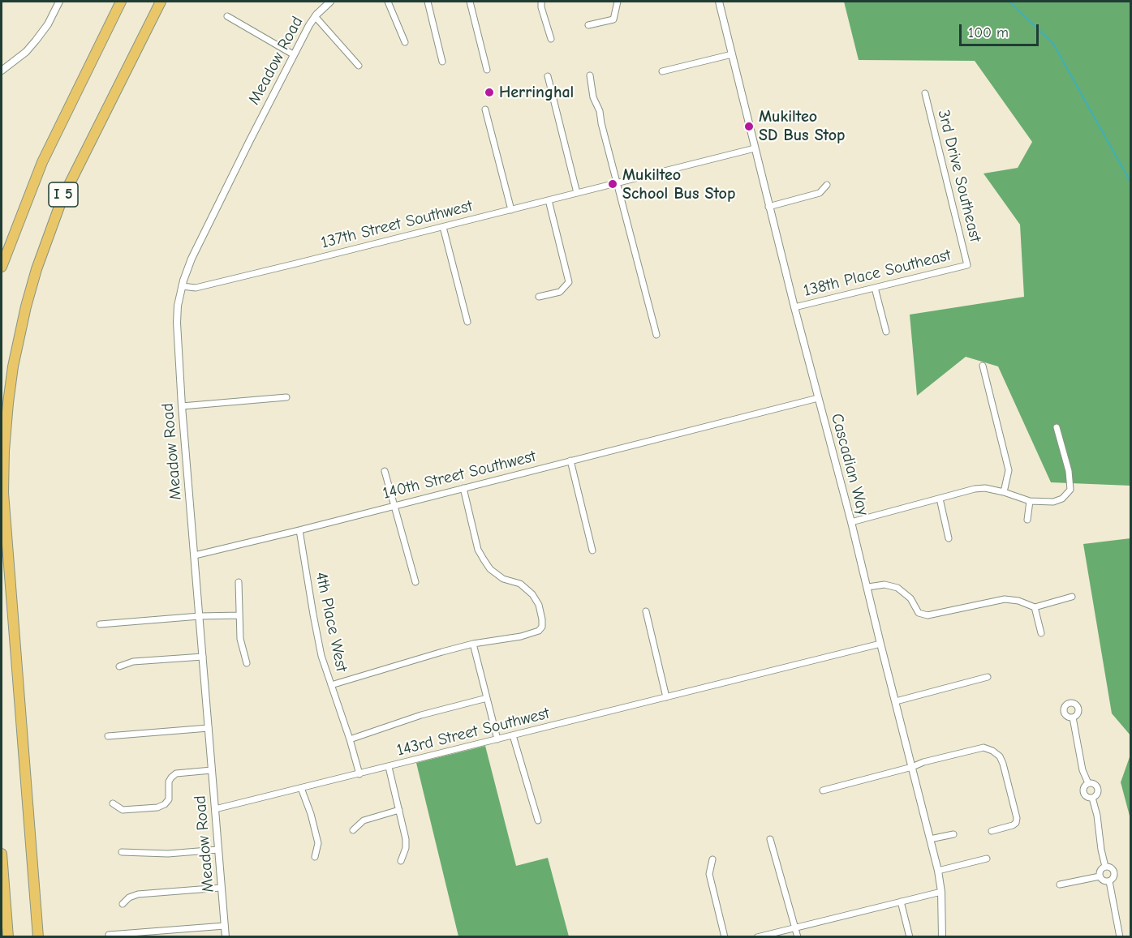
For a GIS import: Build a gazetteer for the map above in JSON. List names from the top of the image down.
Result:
{
  "streets": {
    "highway": ["I 5"],
    "street": [
      "Meadow Road",
      "3rd Drive Southeast",
      "137th Street Southwest",
      "138th Place Southeast",
      "Cascadian Way",
      "140th Street Southwest",
      "4th Place West",
      "143rd Street Southwest"
    ]
  },
  "crossings": [
    ["Meadow Road", "137th Street Southwest"],
    ["Meadow Road", "140th Street Southwest"],
    ["Meadow Road", "143rd Street Southwest"],
    ["3rd Drive Southeast", "138th Place Southeast"],
    ["137th Street Southwest", "Cascadian Way"],
    ["138th Place Southeast", "Cascadian Way"],
    ["Cascadian Way", "140th Street Southwest"],
    ["Cascadian Way", "143rd Street Southwest"],
    ["140th Street Southwest", "4th Place West"],
    ["4th Place West", "143rd Street Southwest"]
  ],
  "places": ["Herringhal", "Mukilteo SD Bus Stop", "Mukilteo School Bus Stop"],
  "scale_bar": "100 m"
}
